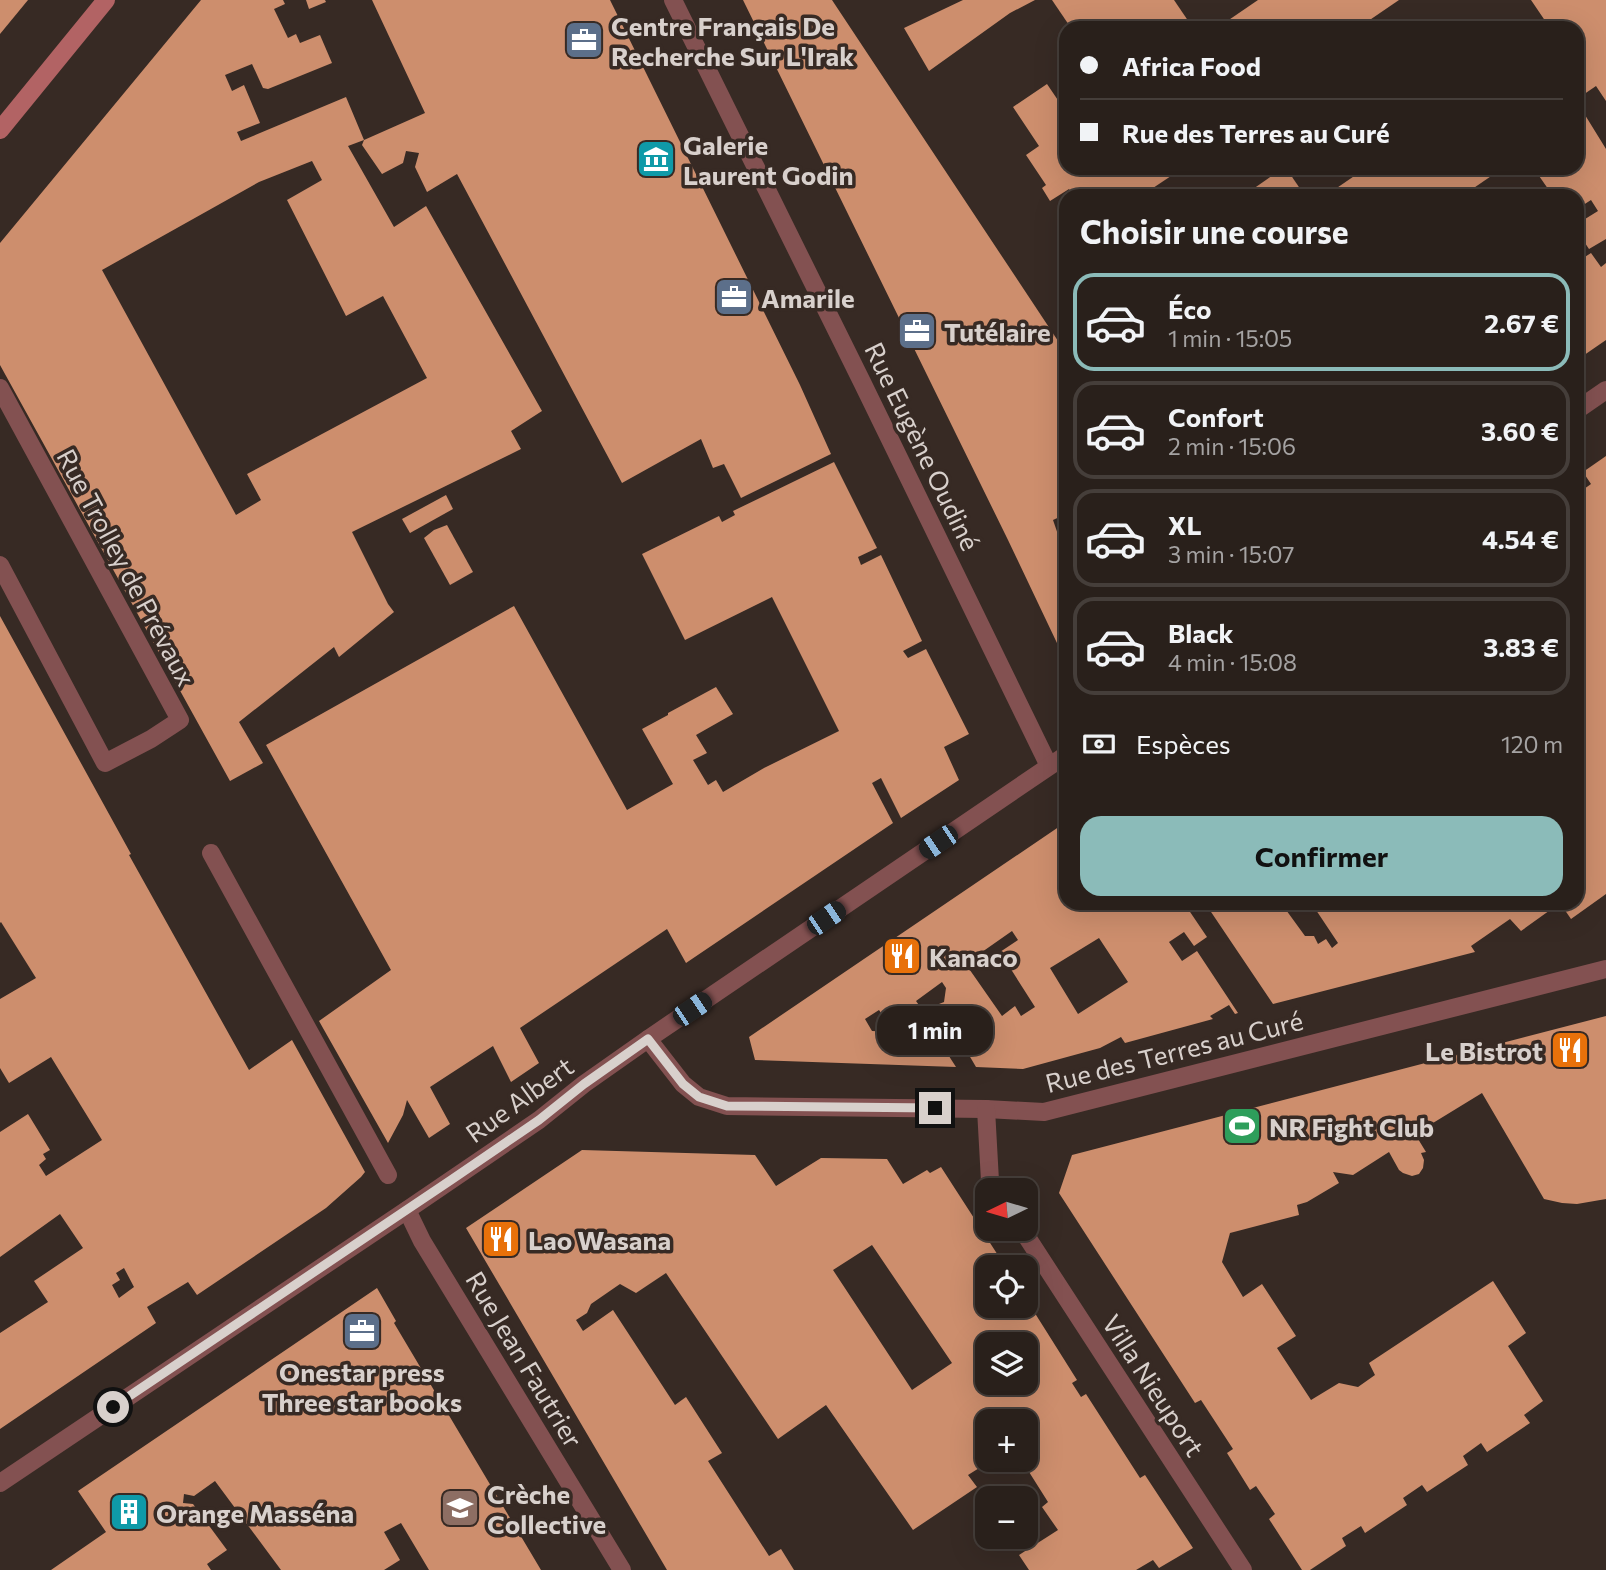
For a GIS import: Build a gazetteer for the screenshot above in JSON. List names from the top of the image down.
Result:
{
  "streets": {
    "street": [
      "Rue Eugène Oudiné",
      "Rue Trolley de Prévaux",
      "Rue des Terres au Curé",
      "Rue Albert",
      "Rue Jean Fautrier",
      "Villa Nieuport"
    ]
  },
  "crossings": [
    ["Rue Eugène Oudiné", "Rue Albert"],
    ["Rue des Terres au Curé", "Rue Albert"],
    ["Rue Albert", "Rue Jean Fautrier"]
  ],
  "places": {
    "office": [
      "Centre Français De Recherche Sur L'Irak",
      "Amarile",
      "Tutélaire",
      "Onestar press Three star books"
    ],
    "museum": ["Galerie Laurent Godin"],
    "restaurant": ["Kanaco", "Le Bistrot", "Lao Wasana"],
    "sports": ["NR Fight Club"],
    "school or university": ["Crèche Collective"],
    "building": ["Orange Masséna"]
  },
  "north": "left",
  "page": {
    "banner": ["Africa Food", "Rue des Terres au Curé"],
    "heading": "Choisir une course",
    "list": [
      {
        "name": "Éco",
        "note": "1 min · 15:05",
        "value": "2.67 €"
      },
      {
        "name": "Confort",
        "note": "2 min · 15:06",
        "value": "3.60 €"
      },
      {
        "name": "XL",
        "note": "3 min · 15:07",
        "value": "4.54 €"
      },
      {
        "name": "Black",
        "note": "4 min · 15:08",
        "value": "3.83 €"
      }
    ],
    "pay": ["Espèces", "120 m"],
    "buttons": "Confirmer",
    "bubble": "1 min",
    "map_buttons": ["+", "−"]
  }
}
